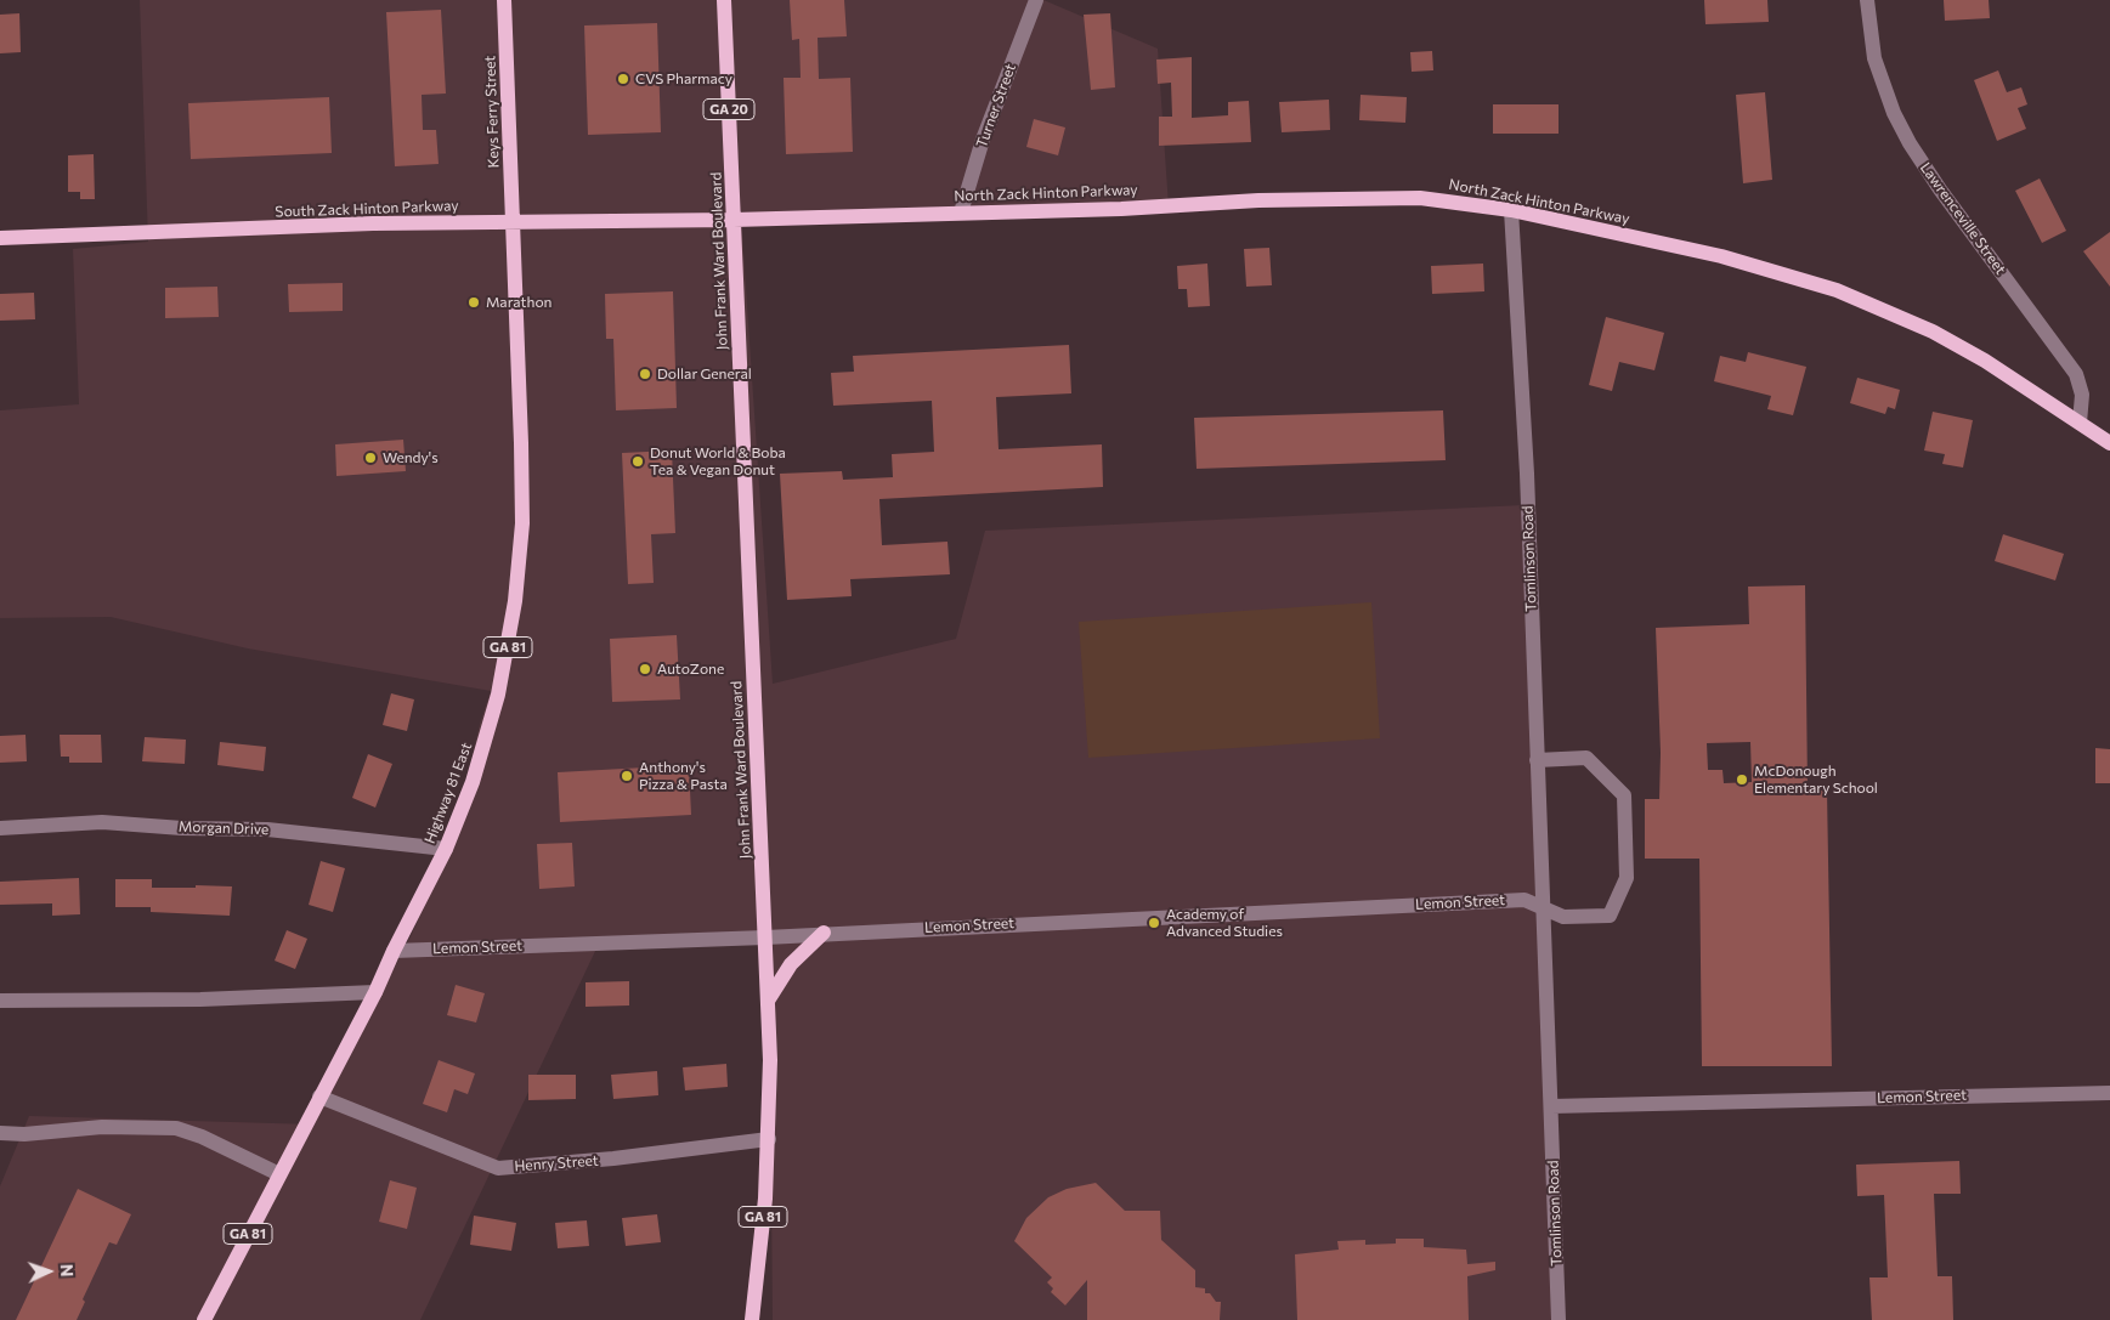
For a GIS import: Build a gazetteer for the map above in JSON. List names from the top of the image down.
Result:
{
  "streets": {
    "main road": [
      "GA 20",
      "Keys Ferry Street",
      "North Zack Hinton Parkway",
      "South Zack Hinton Parkway",
      "John Frank Ward Boulevard",
      "GA 81",
      "Highway 81 East"
    ],
    "street": [
      "Turner Street",
      "Lawrenceville Street",
      "Tomlinson Road",
      "Morgan Drive",
      "Lemon Street",
      "Henry Street"
    ]
  },
  "crossings": [
    ["Turner Street", "North Zack Hinton Parkway"],
    ["Keys Ferry Street", "South Zack Hinton Parkway"],
    ["Keys Ferry Street", "Highway 81 East"],
    ["North Zack Hinton Parkway", "South Zack Hinton Parkway"],
    ["North Zack Hinton Parkway", "Lawrenceville Street"],
    ["North Zack Hinton Parkway", "John Frank Ward Boulevard"],
    ["North Zack Hinton Parkway", "Tomlinson Road"],
    ["South Zack Hinton Parkway", "John Frank Ward Boulevard"],
    ["South Zack Hinton Parkway", "Highway 81 East"],
    ["John Frank Ward Boulevard", "Lemon Street"],
    ["John Frank Ward Boulevard", "Henry Street"],
    ["Tomlinson Road", "Lemon Street"],
    ["Highway 81 East", "Morgan Drive"],
    ["Highway 81 East", "Lemon Street"],
    ["Highway 81 East", "Henry Street"]
  ],
  "places": [
    "CVS Pharmacy",
    "Marathon",
    "Dollar General",
    "Wendy's",
    "Donut World & Boba Tea & Vegan Donut",
    "AutoZone",
    "Anthony's Pizza & Pasta",
    "McDonough Elementary School",
    "Academy of Advanced Studies"
  ],
  "north": "right"
}
